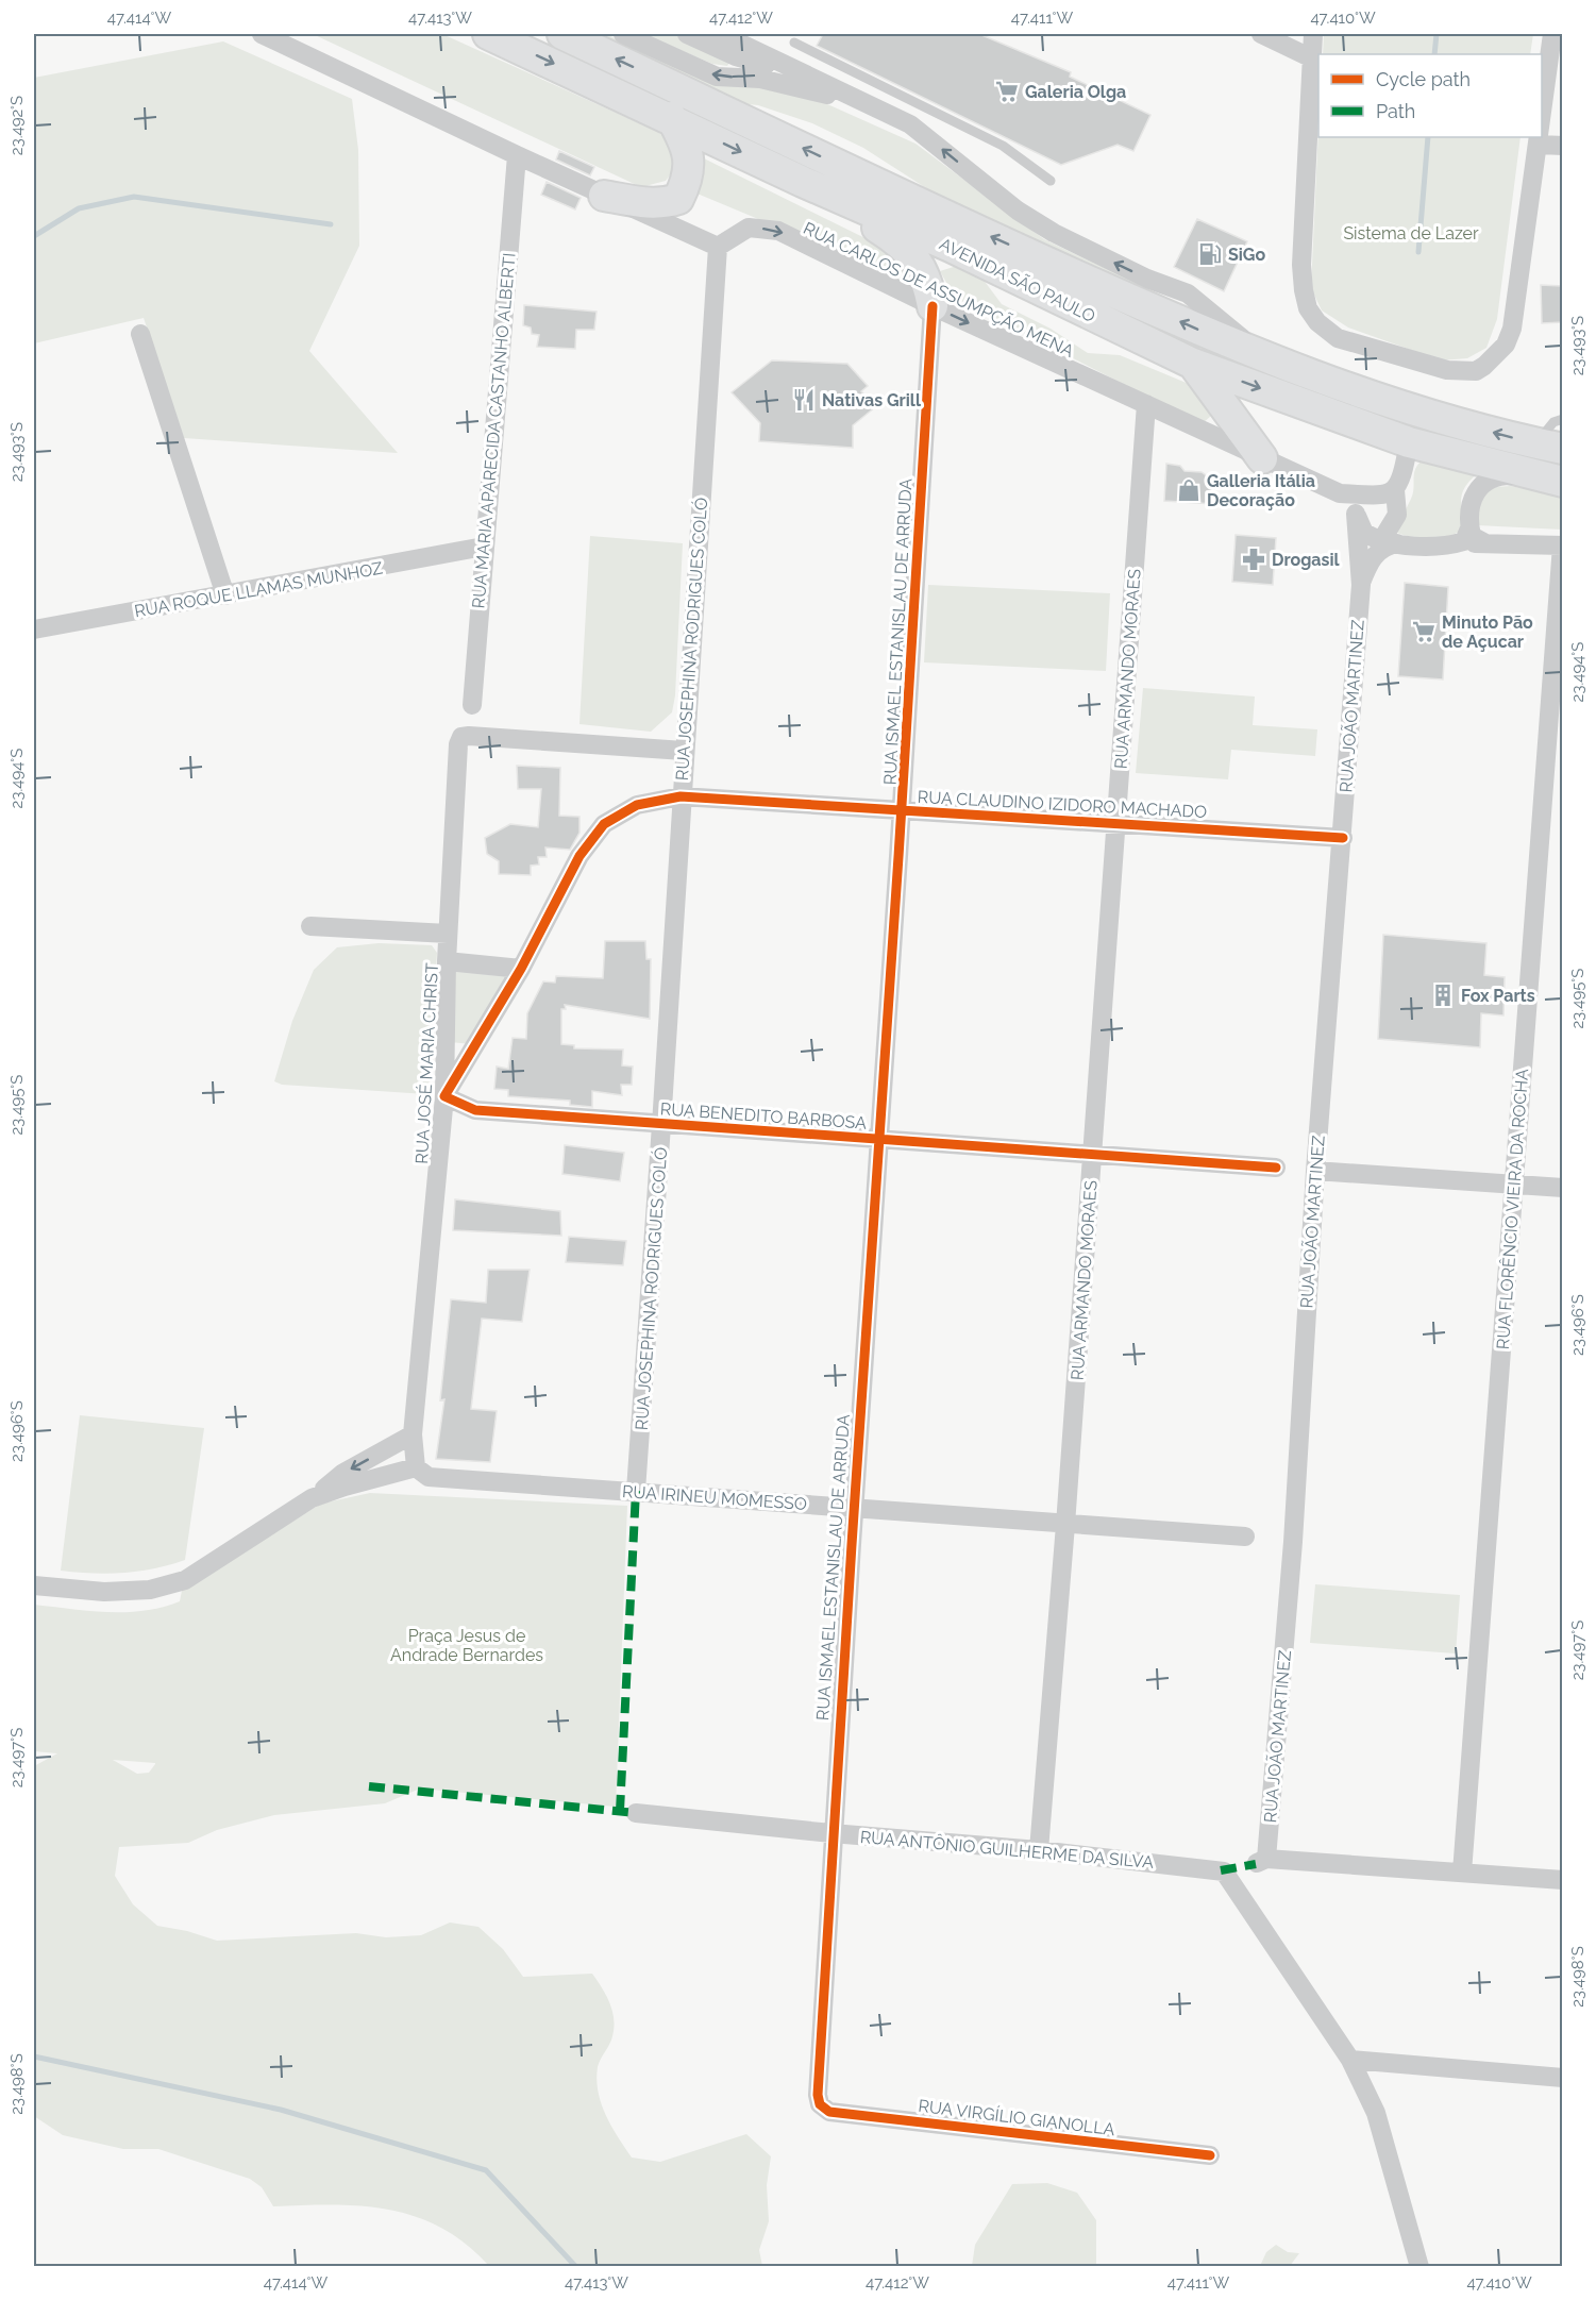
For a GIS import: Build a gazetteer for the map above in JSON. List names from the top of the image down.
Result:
{
  "streets": {
    "main road": ["AVENIDA SÃO PAULO"],
    "street": [
      "RUA CARLOS DE ASSUMPÇÃO MENA",
      "RUA MARIA APARECIDA CASTANHO ALBERTI",
      "RUA ROQUE LLAMAS MUNHOZ",
      "RUA ISMAEL ESTANISLAU DE ARRUDA",
      "RUA JOSEPHINA RODRIGUES COLÓ",
      "RUA ARMANDO MORAES",
      "RUA JOÃO MARTINEZ",
      "RUA CLAUDINO IZIDORO MACHADO",
      "RUA JOSÉ MARIA CHRIST",
      "RUA BENEDITO BARBOSA",
      "RUA FLORÊNCIO VIEIRA DA ROCHA",
      "RUA IRINEU MOMESSO",
      "RUA ANTÔNIO GUILHERME DA SILVA",
      "RUA VIRGÍLIO GIANOLLA"
    ]
  },
  "crossings": [
    ["RUA CARLOS DE ASSUMPÇÃO MENA", "RUA ISMAEL ESTANISLAU DE ARRUDA"],
    ["RUA CARLOS DE ASSUMPÇÃO MENA", "RUA JOSEPHINA RODRIGUES COLÓ"],
    ["RUA CARLOS DE ASSUMPÇÃO MENA", "RUA ARMANDO MORAES"],
    ["RUA MARIA APARECIDA CASTANHO ALBERTI", "RUA ROQUE LLAMAS MUNHOZ"],
    ["RUA ISMAEL ESTANISLAU DE ARRUDA", "RUA CLAUDINO IZIDORO MACHADO"],
    ["RUA ISMAEL ESTANISLAU DE ARRUDA", "RUA BENEDITO BARBOSA"],
    ["RUA ISMAEL ESTANISLAU DE ARRUDA", "RUA IRINEU MOMESSO"],
    ["RUA ISMAEL ESTANISLAU DE ARRUDA", "RUA ANTÔNIO GUILHERME DA SILVA"],
    ["RUA ISMAEL ESTANISLAU DE ARRUDA", "RUA VIRGÍLIO GIANOLLA"],
    ["RUA JOSEPHINA RODRIGUES COLÓ", "RUA CLAUDINO IZIDORO MACHADO"],
    ["RUA JOSEPHINA RODRIGUES COLÓ", "RUA JOSÉ MARIA CHRIST"],
    ["RUA JOSEPHINA RODRIGUES COLÓ", "RUA BENEDITO BARBOSA"],
    ["RUA JOSEPHINA RODRIGUES COLÓ", "RUA IRINEU MOMESSO"],
    ["RUA ARMANDO MORAES", "RUA CLAUDINO IZIDORO MACHADO"],
    ["RUA ARMANDO MORAES", "RUA BENEDITO BARBOSA"],
    ["RUA ARMANDO MORAES", "RUA IRINEU MOMESSO"],
    ["RUA ARMANDO MORAES", "RUA ANTÔNIO GUILHERME DA SILVA"],
    ["RUA JOÃO MARTINEZ", "RUA CLAUDINO IZIDORO MACHADO"],
    ["RUA JOÃO MARTINEZ", "RUA FLORÊNCIO VIEIRA DA ROCHA"],
    ["RUA CLAUDINO IZIDORO MACHADO", "RUA JOSÉ MARIA CHRIST"],
    ["RUA CLAUDINO IZIDORO MACHADO", "RUA BENEDITO BARBOSA"],
    ["RUA JOSÉ MARIA CHRIST", "RUA BENEDITO BARBOSA"],
    ["RUA JOSÉ MARIA CHRIST", "RUA IRINEU MOMESSO"]
  ],
  "parks": ["Sistema de Lazer", "Praça Jesus de Andrade Bernardes"],
  "places": {
    "supermarket": ["Galeria Olga", "Minuto Pão de Açucar"],
    "fuel station": ["SiGo"],
    "restaurant": ["Nativas Grill"],
    "shop": ["Galleria Itália Decoração"],
    "pharmacy": ["Drogasil"],
    "building": ["Fox Parts"]
  },
  "legend": ["Cycle path", "Path"],
  "coordinates": [
    "47.414°W",
    "47.413°W",
    "47.412°W",
    "47.411°W",
    "47.410°W",
    "23.492°S",
    "23.493°S",
    "23.494°S",
    "23.495°S",
    "23.496°S",
    "23.497°S",
    "23.498°S"
  ]
}
